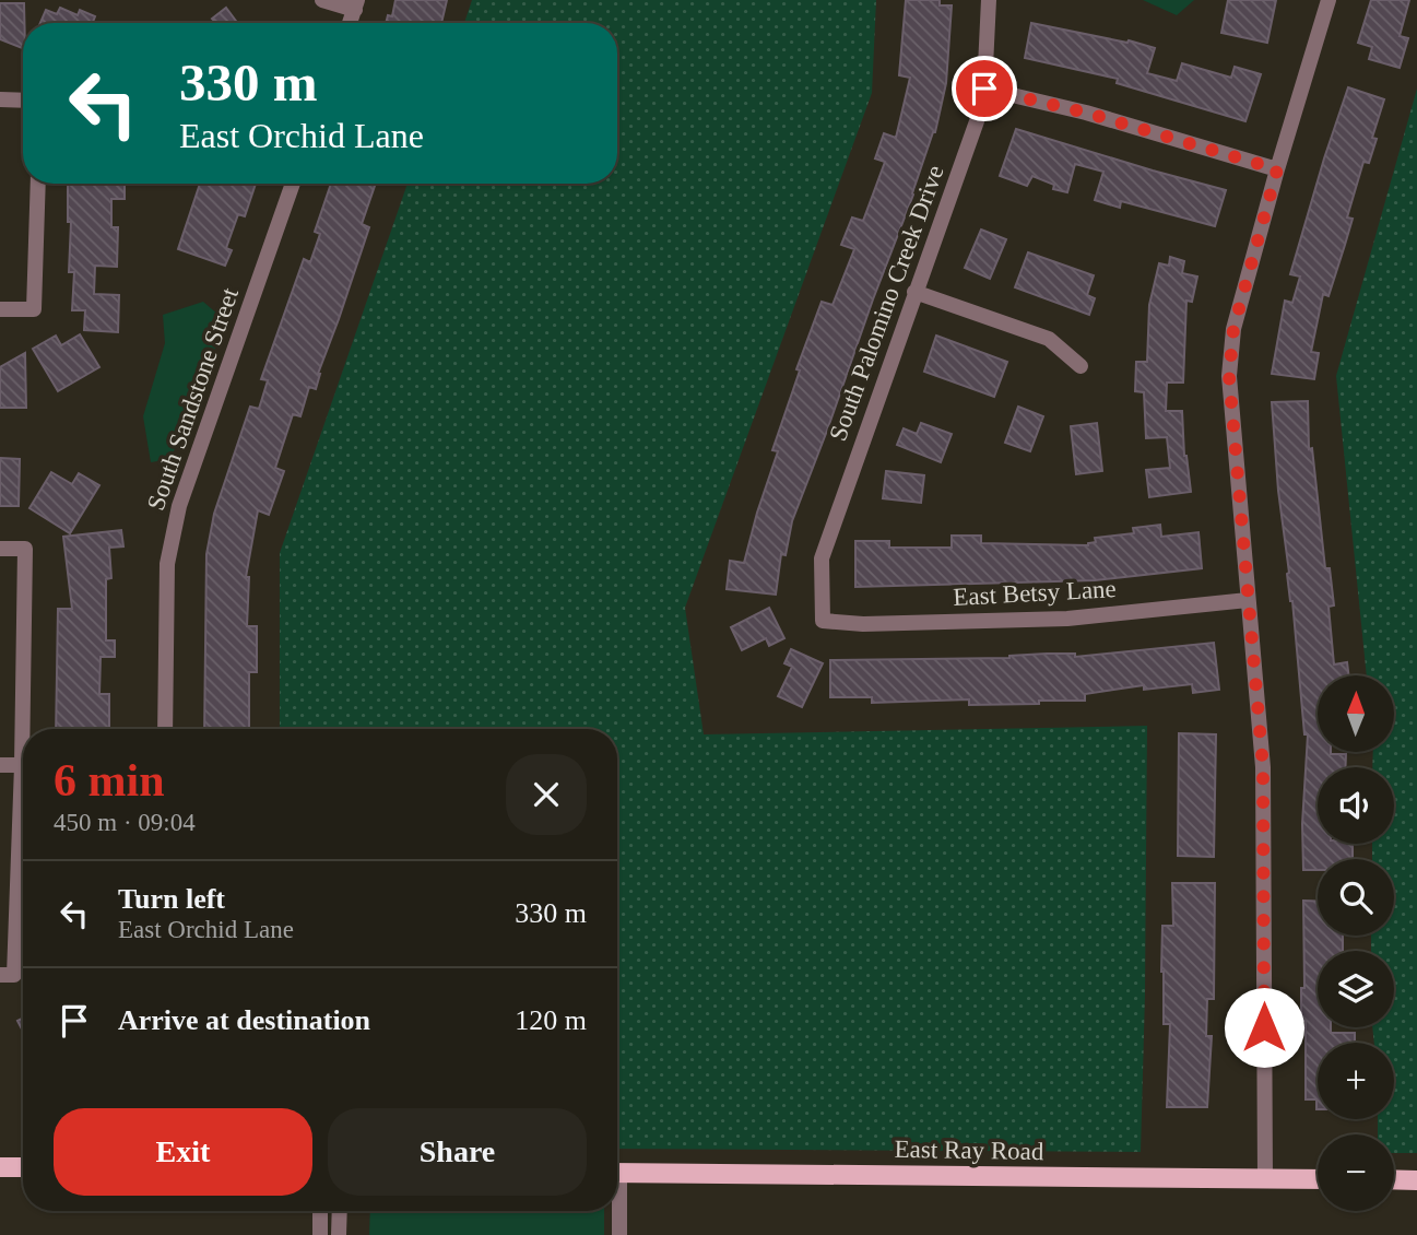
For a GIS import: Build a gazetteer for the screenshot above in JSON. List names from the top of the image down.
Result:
{
  "streets": {
    "main road": ["East Ray Road"],
    "street": ["South Palomino Creek Drive", "South Sandstone Street", "East Betsy Lane"]
  },
  "crossings": [
    ["South Palomino Creek Drive", "East Betsy Lane"]
  ],
  "north": "top",
  "page": {
    "turn": ["330 m", "East Orchid Lane"],
    "map_buttons": ["+", "−"],
    "heading": ["6 min", "450 m · 09:04"],
    "list": [
      {
        "name": "Turn left",
        "note": "East Orchid Lane",
        "value": "330 m"
      },
      {
        "name": "Arrive at destination",
        "value": "120 m"
      }
    ],
    "buttons": ["Exit", "Share"]
  }
}
